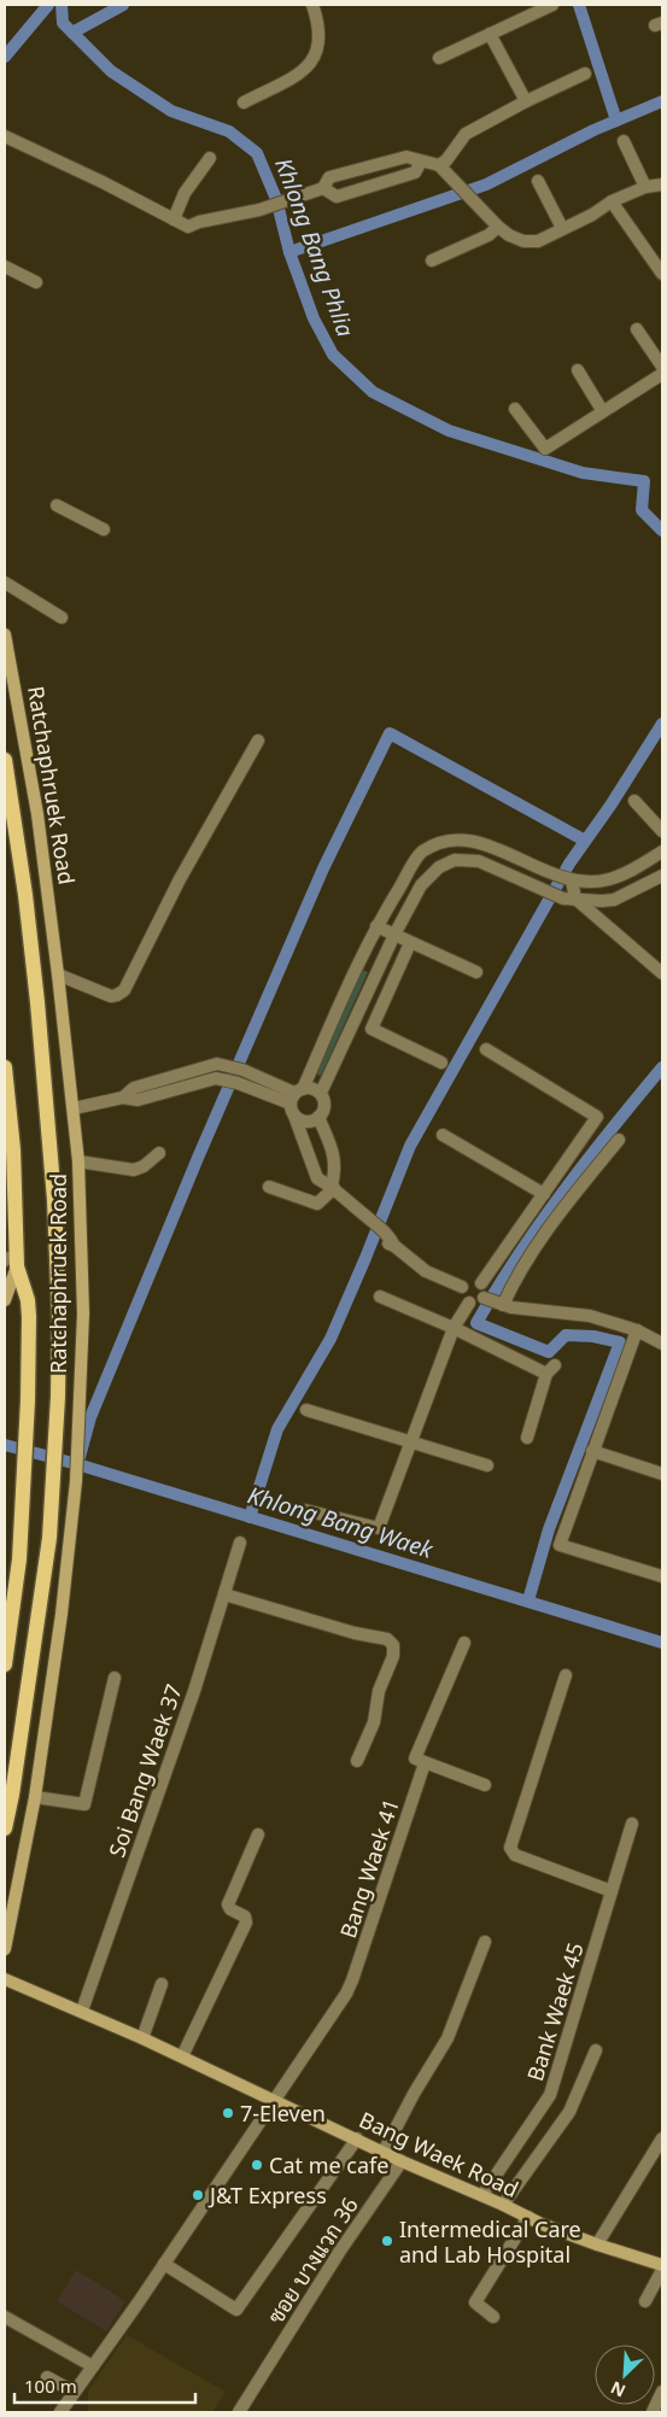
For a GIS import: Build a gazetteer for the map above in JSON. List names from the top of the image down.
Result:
{
  "streets": {
    "main road": ["Ratchaphruek Road", "Bang Waek Road"],
    "street": [
      "Soi Bang Waek 37",
      "Bang Waek 41",
      "Bank Waek 45",
      "ซอย บางแวก 36"
    ]
  },
  "crossings": [
    ["Soi Bang Waek 37", "Bang Waek Road"],
    ["Bang Waek 41", "Bang Waek Road"],
    ["Bank Waek 45", "Bang Waek Road"],
    ["Bang Waek Road", "ซอย บางแวก 36"]
  ],
  "water": ["Khlong Bang Phlia", "Khlong Bang Waek"],
  "places": [
    "7-Eleven",
    "Cat me cafe",
    "J&T Express",
    "Intermedical Care and Lab Hospital"
  ],
  "scale_bar": "100 m",
  "north": "bottom left"
}
